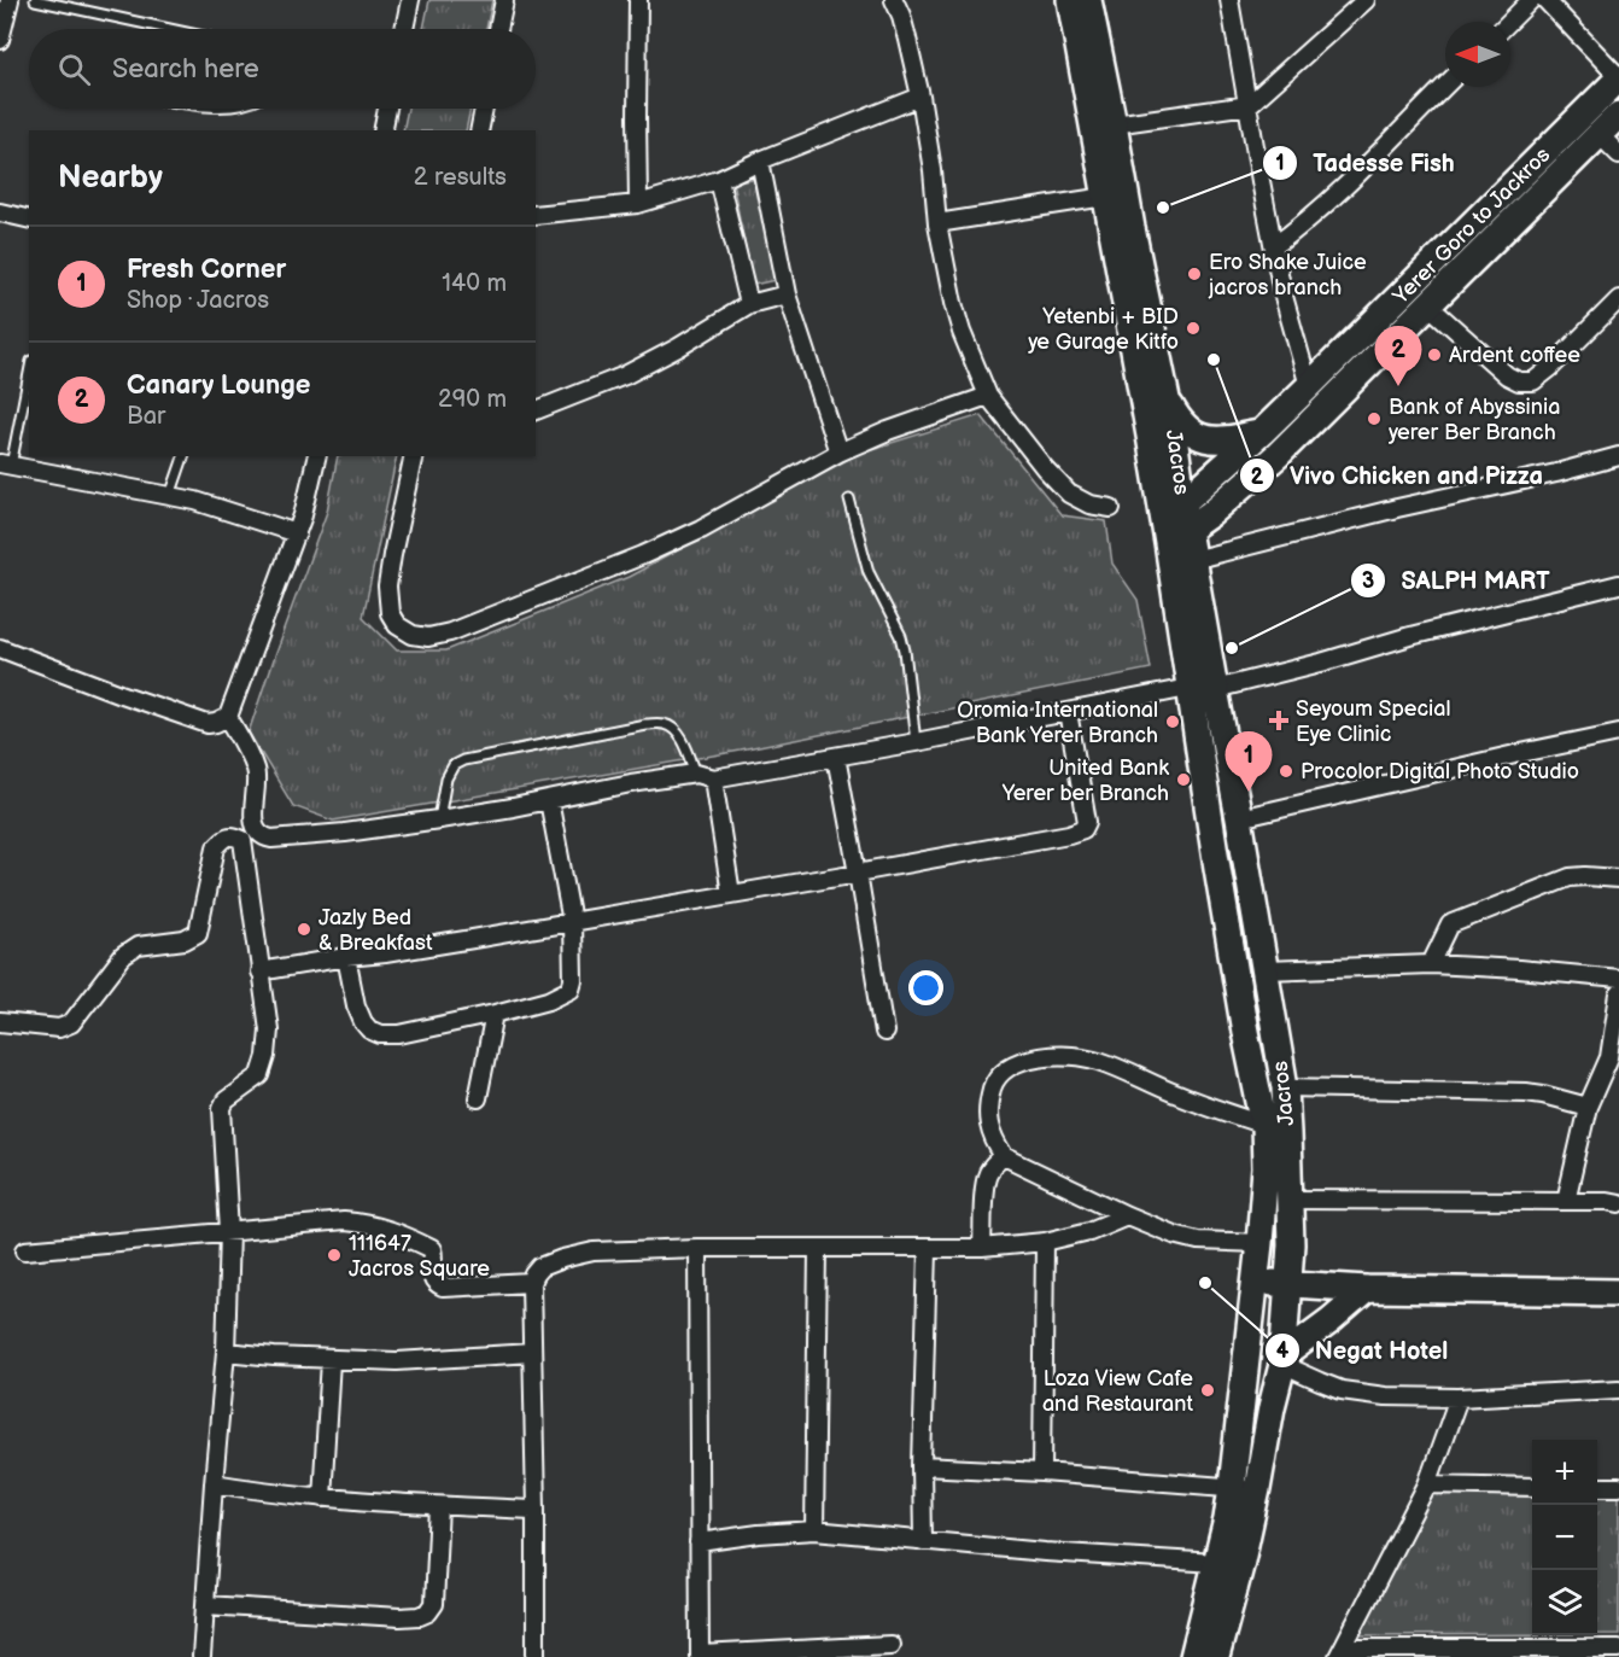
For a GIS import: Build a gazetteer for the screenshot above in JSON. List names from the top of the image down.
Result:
{
  "streets": {
    "main road": ["Yerer Goro to Jackros", "Jacros"]
  },
  "crossings": [
    ["Yerer Goro to Jackros", "Jacros"]
  ],
  "places": {
    "other": [
      "Tadesse Fish",
      "Ero Shake Juice jacros branch",
      "Yetenbi + BID ye Gurage Kitfo",
      "Ardent coffee",
      "Vivo Chicken and Pizza",
      "Bank of Abyssinia yerer Ber Branch",
      "SALPH MART",
      "Oromia International Bank Yerer Branch",
      "Procolor Digital Photo Studio",
      "United Bank Yerer ber Branch",
      "Jazly Bed & Breakfast",
      "111647 Jacros Square",
      "Negat Hotel",
      "Loza View Cafe and Restaurant"
    ],
    "health": ["Seyoum Special Eye Clinic"]
  },
  "north": "left",
  "page": {
    "search": "Search here",
    "heading": ["Nearby", "2 results"],
    "list": [
      {
        "mark": "1",
        "name": "Fresh Corner",
        "note": "Shop · Jacros",
        "value": "140 m"
      },
      {
        "mark": "2",
        "name": "Canary Lounge",
        "note": "Bar",
        "value": "290 m"
      }
    ],
    "pins": ["2", "1"],
    "map_buttons": ["+", "−"]
  }
}
